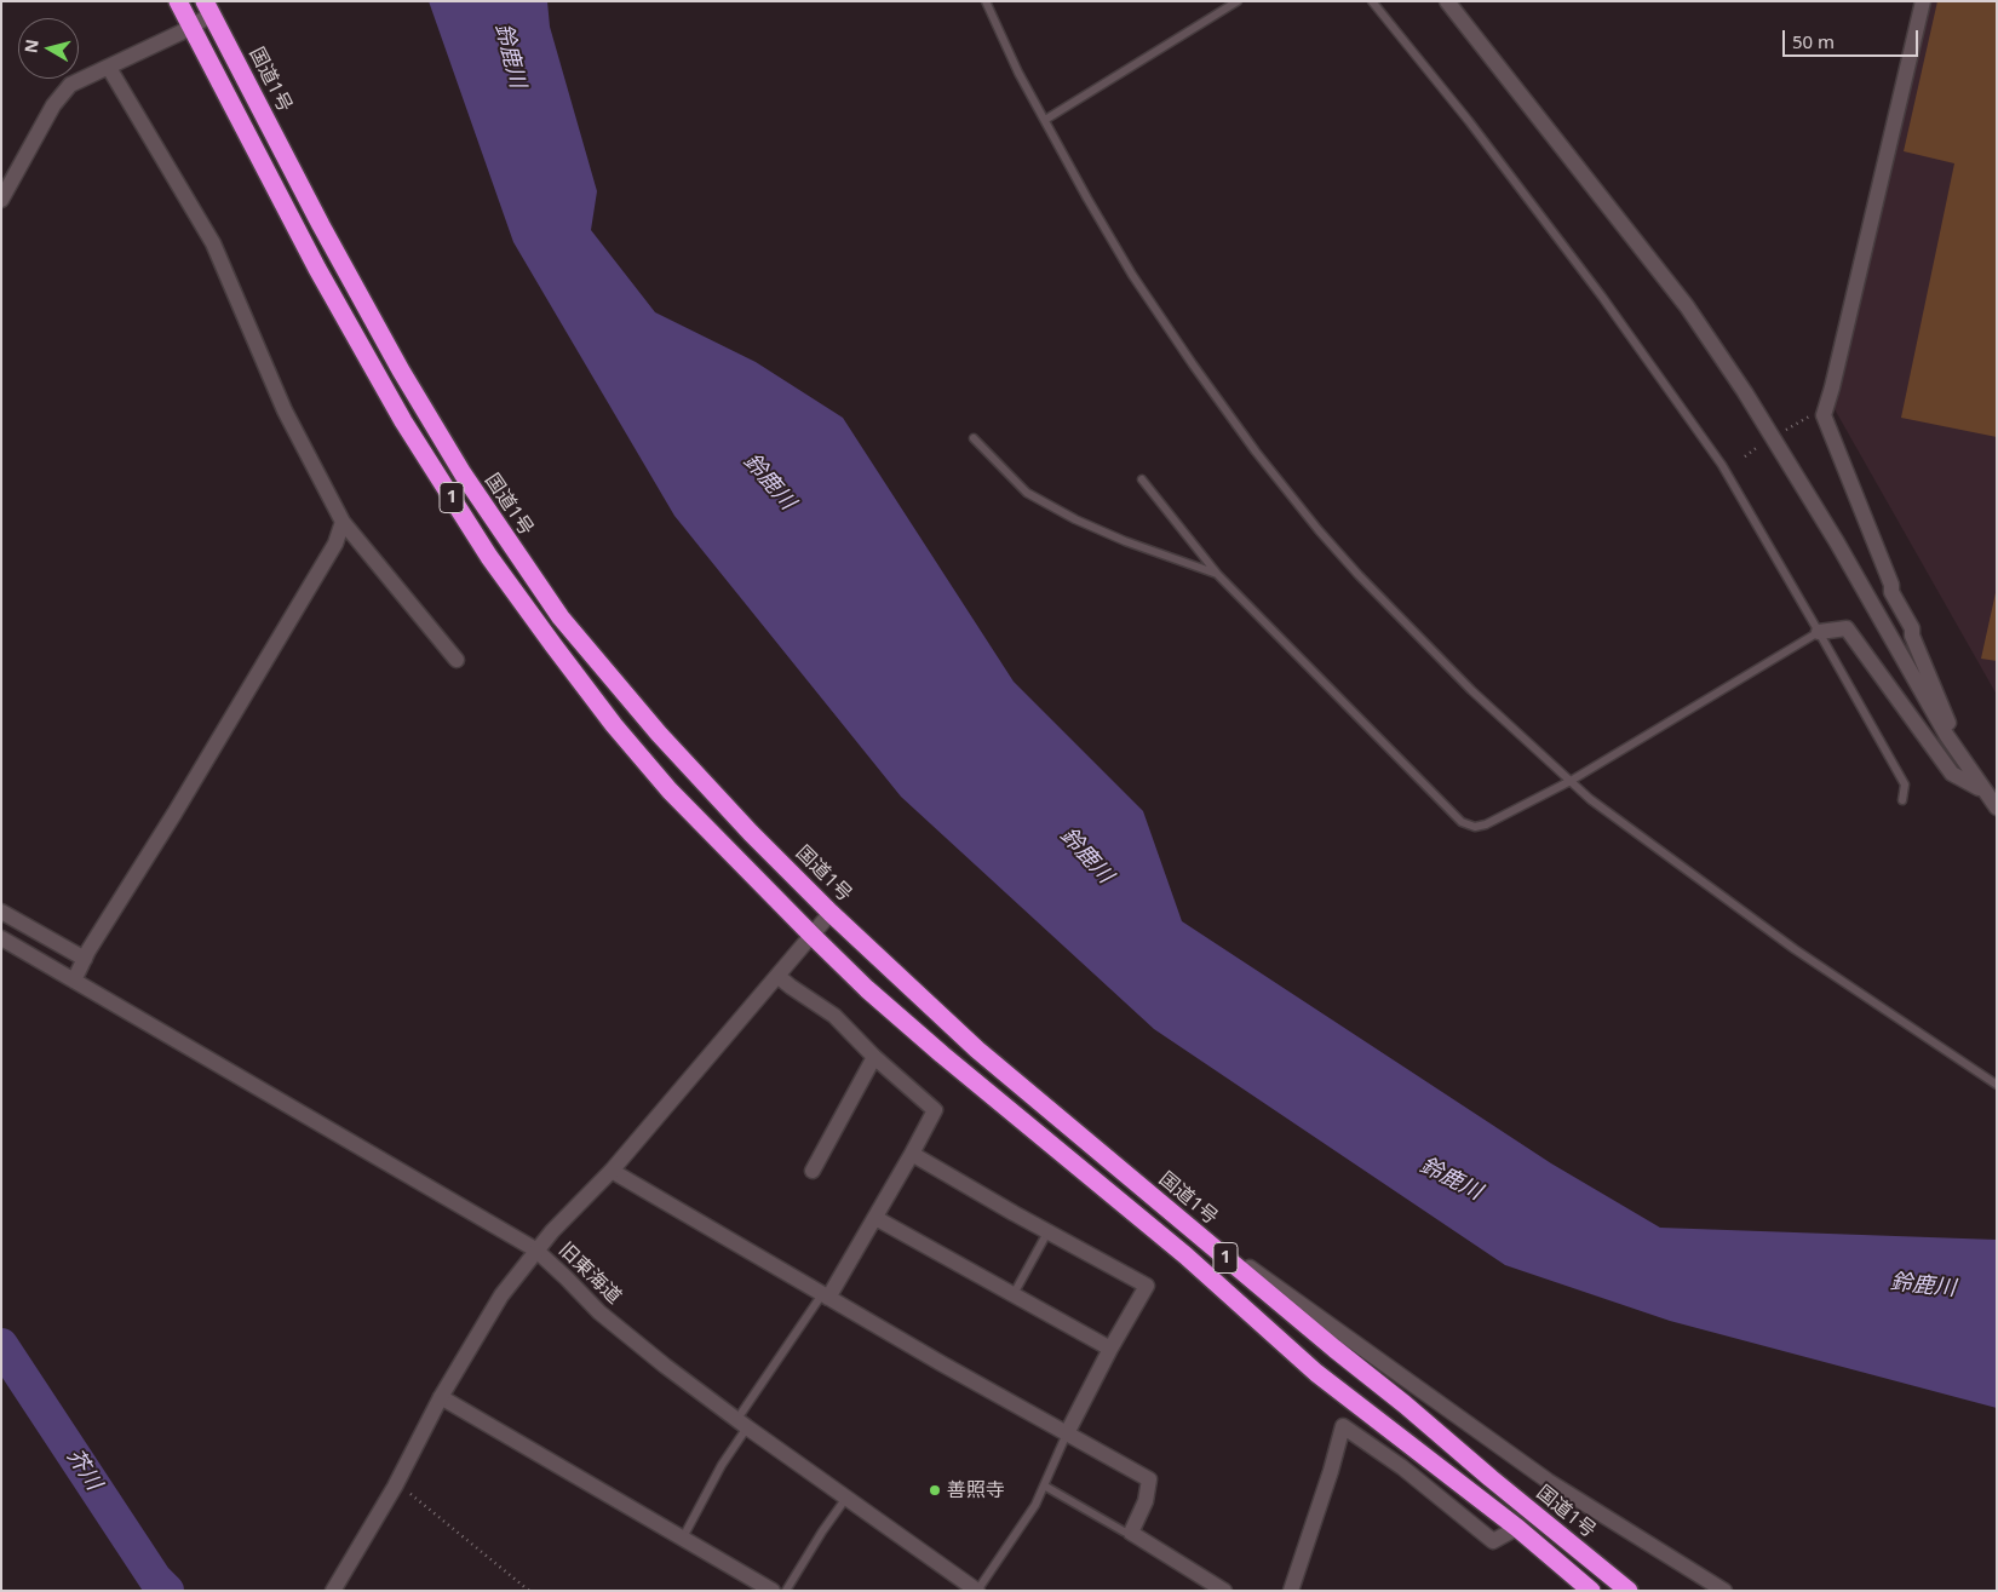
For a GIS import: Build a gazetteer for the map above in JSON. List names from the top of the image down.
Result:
{
  "streets": {
    "highway": ["国道1号", "1"],
    "street": ["旧東海道"]
  },
  "crossings": [
    ["国道1号", "旧東海道"],
    ["1", "旧東海道"]
  ],
  "water": ["鈴鹿川", "芥川"],
  "places": ["善照寺"],
  "scale_bar": "50 m",
  "north": "left"
}
